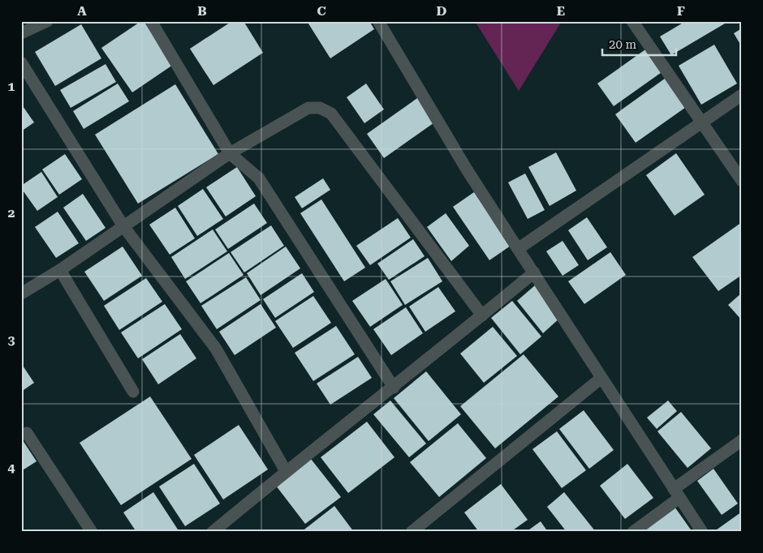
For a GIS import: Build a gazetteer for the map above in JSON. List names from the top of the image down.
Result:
{
  "scale_bar": "20 m",
  "grid": {
    "columns": [
      "A",
      "B",
      "C",
      "D",
      "E",
      "F"
    ],
    "rows": [
      "1",
      "2",
      "3",
      "4"
    ]
  }
}
